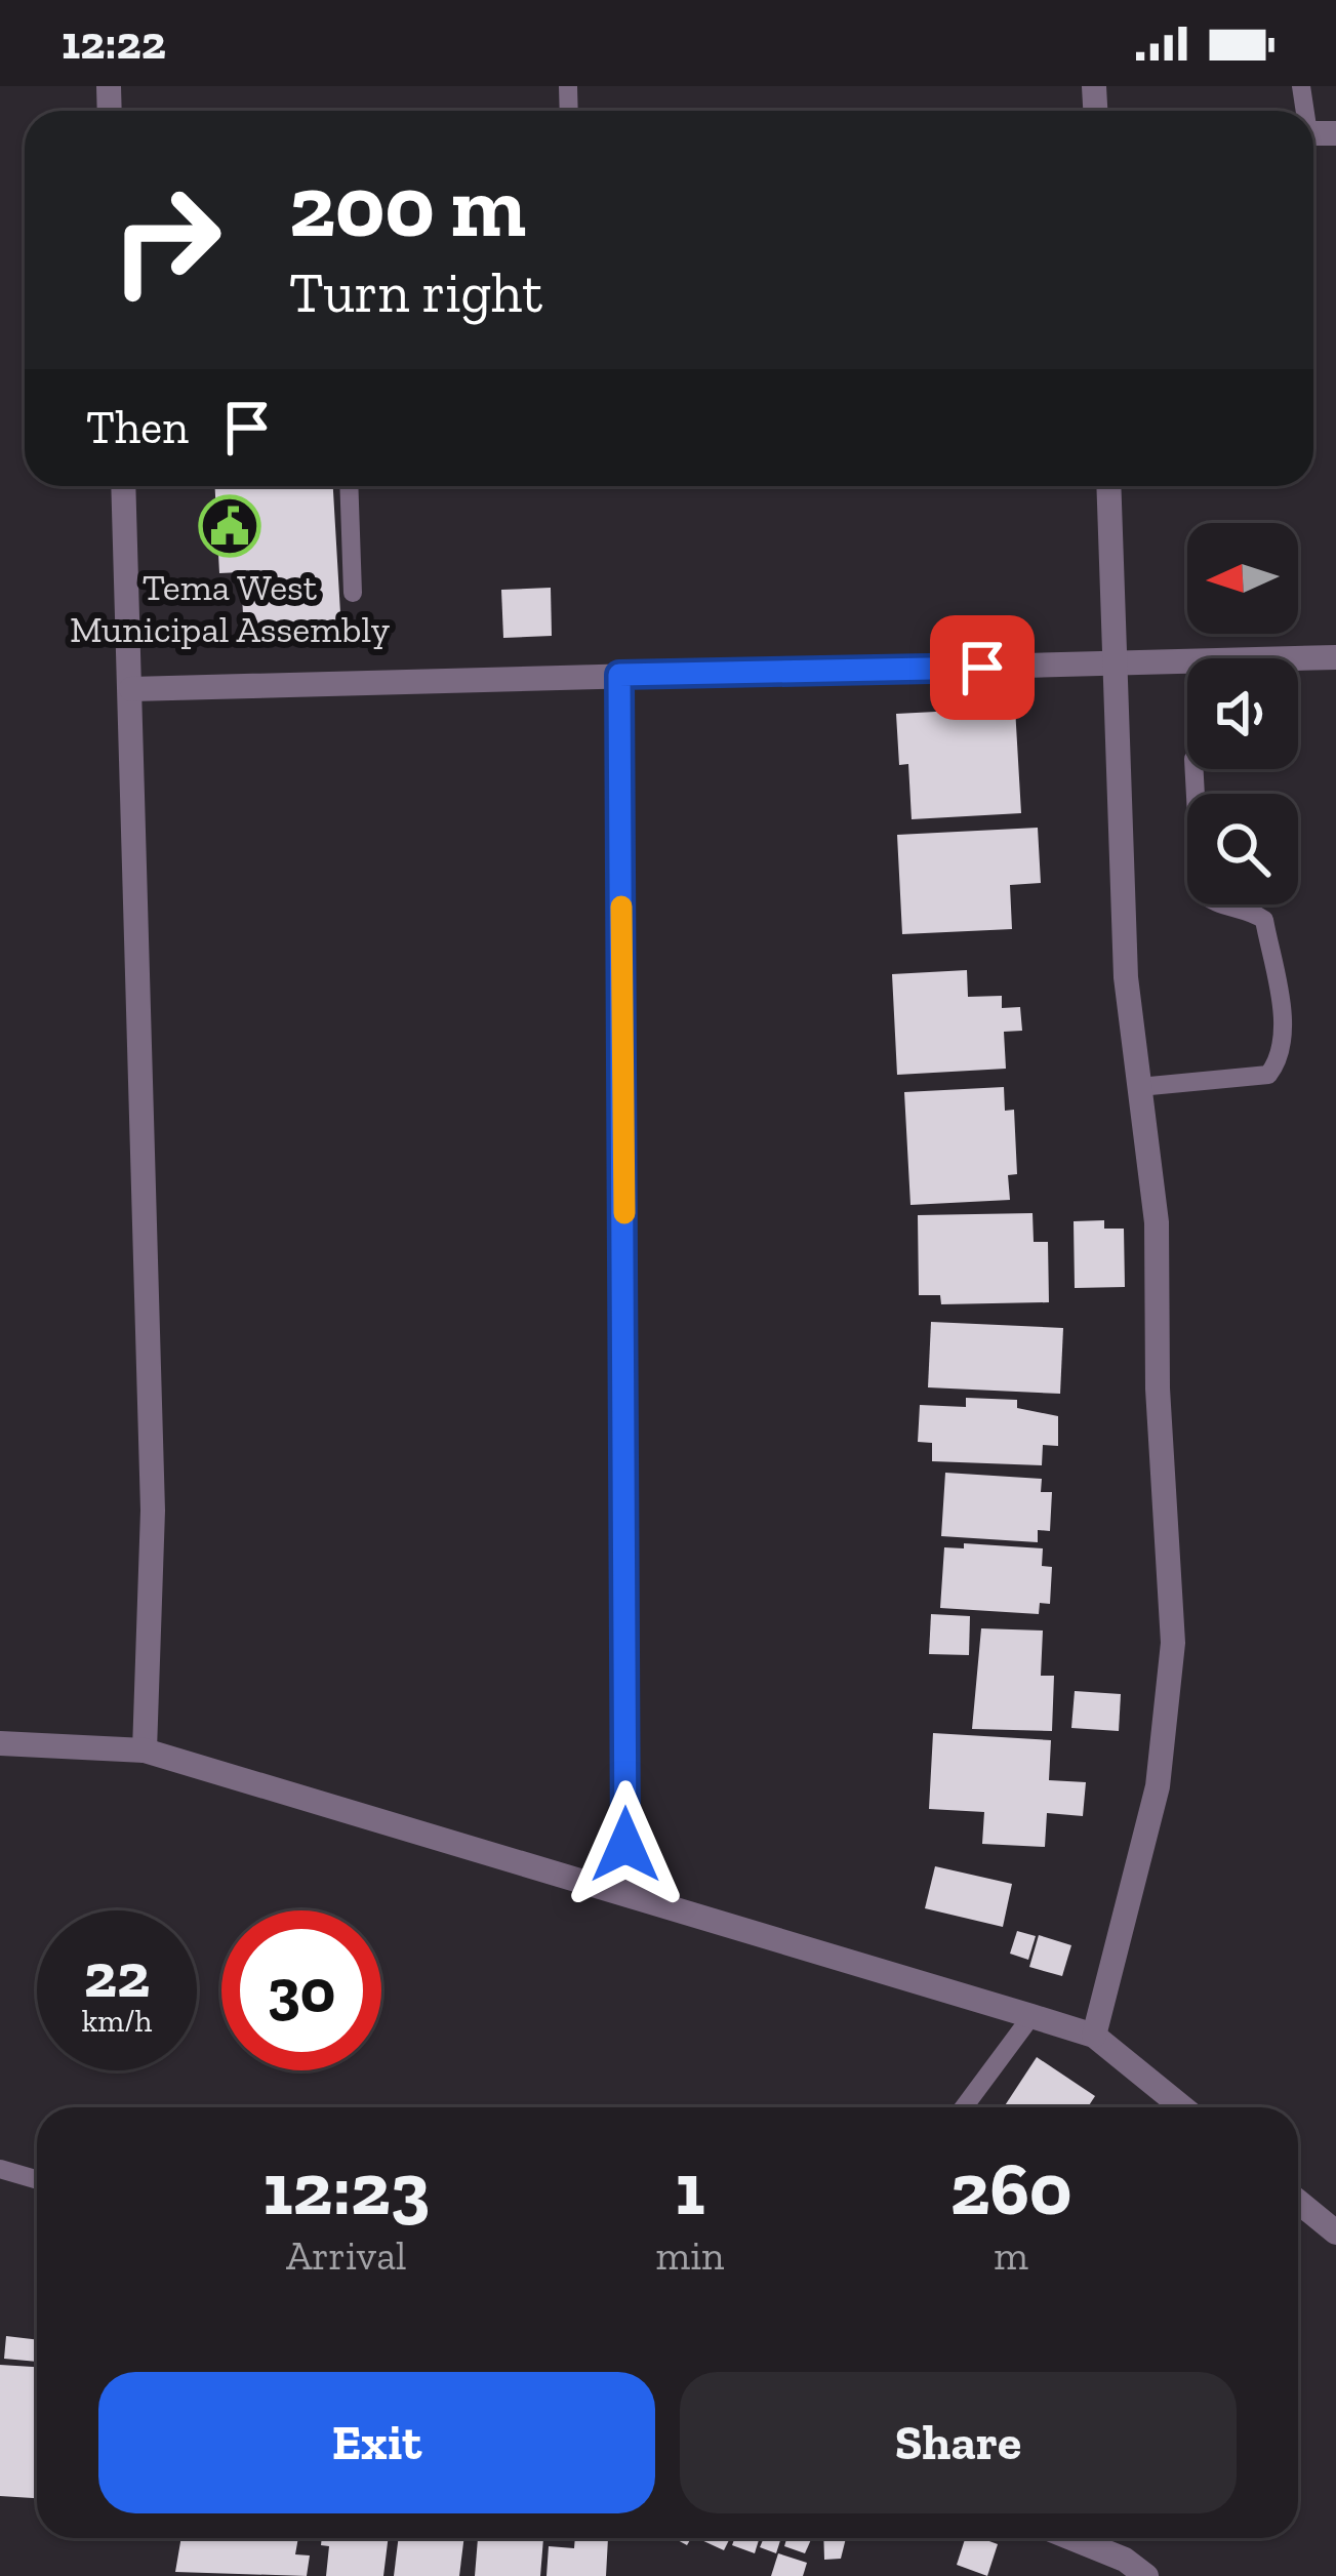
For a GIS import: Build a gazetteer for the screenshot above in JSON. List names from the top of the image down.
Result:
{
  "places": {
    "public building": ["Tema West Municipal Assembly"]
  },
  "north": "left",
  "page": {
    "status": "12:22",
    "turn": ["200 m", "Turn right"],
    "then": "Then",
    "speed": "22 km/h",
    "limit": "30",
    "eta": [
      "12:23",
      "Arrival",
      "1",
      "min",
      "260",
      "m"
    ],
    "buttons": ["Exit", "Share"]
  }
}
